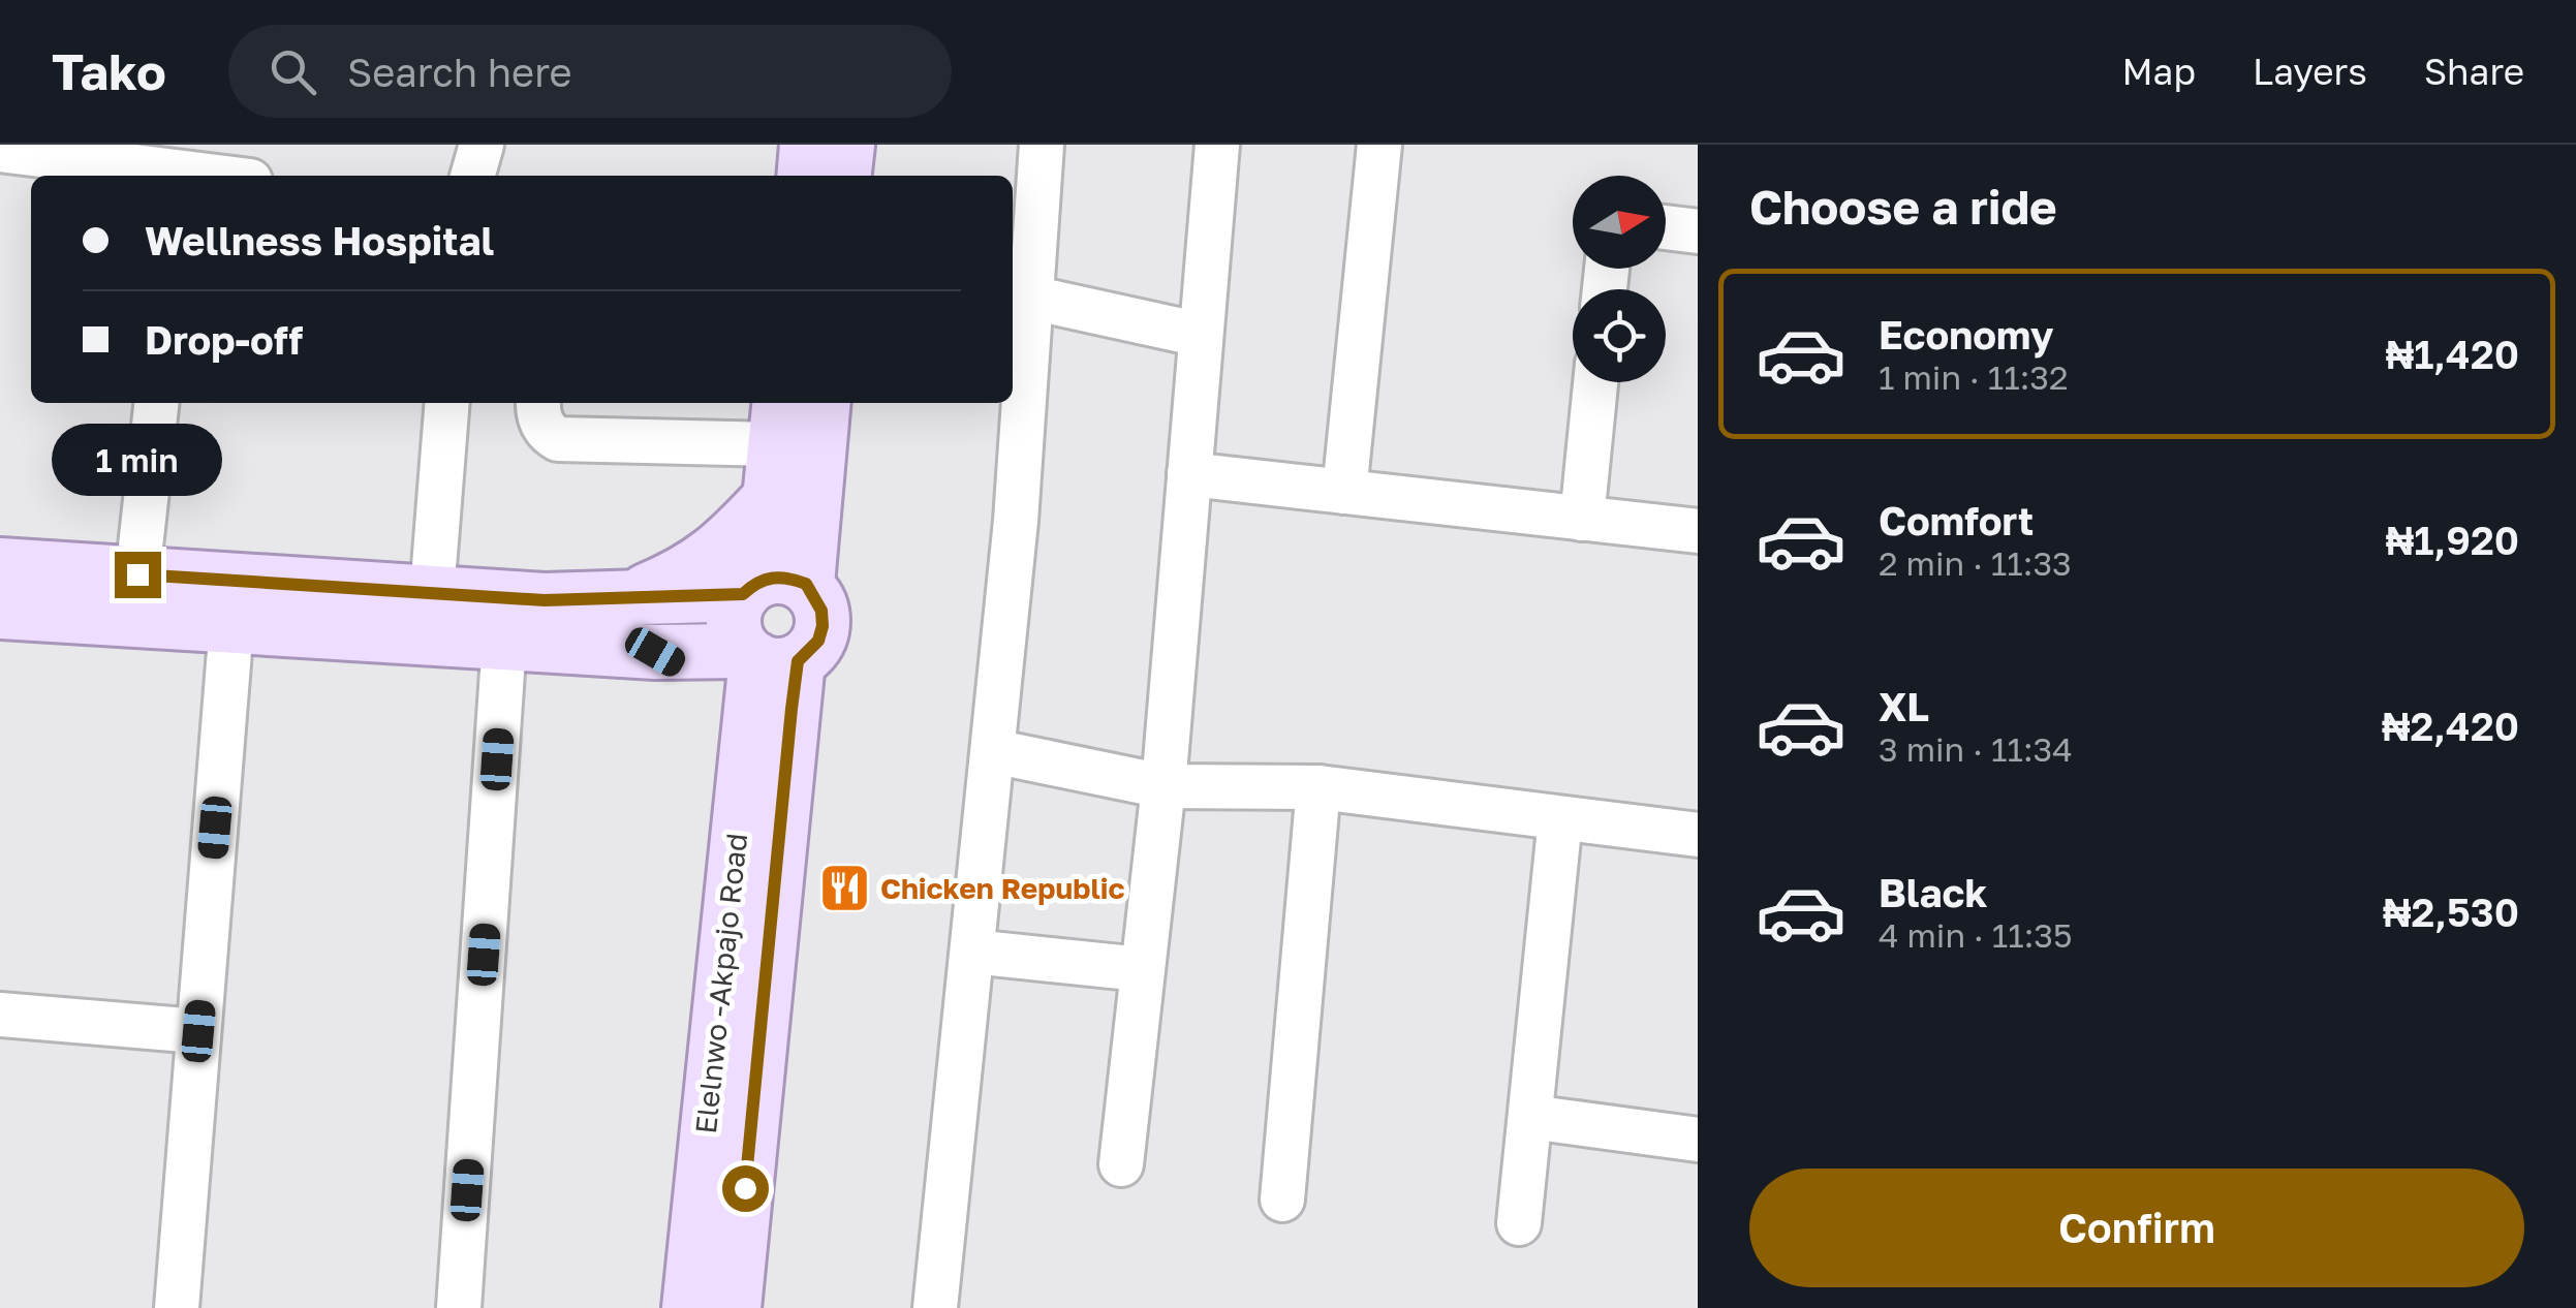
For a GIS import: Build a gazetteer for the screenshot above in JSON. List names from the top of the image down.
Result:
{
  "streets": {
    "main road": ["Elelnwo -Akpajo Road"]
  },
  "places": {
    "restaurant": ["Chicken Republic"]
  },
  "north": "right",
  "page": {
    "header": "Tako",
    "search": "Search here",
    "nav": ["Map", "Layers", "Share"],
    "heading": "Choose a ride",
    "banner": ["Wellness Hospital", "Drop-off"],
    "list": [
      {
        "name": "Economy",
        "note": "1 min · 11:32",
        "value": "₦1,420"
      },
      {
        "name": "Comfort",
        "note": "2 min · 11:33",
        "value": "₦1,920"
      },
      {
        "name": "XL",
        "note": "3 min · 11:34",
        "value": "₦2,420"
      },
      {
        "name": "Black",
        "note": "4 min · 11:35",
        "value": "₦2,530"
      }
    ],
    "bubble": "1 min",
    "buttons": "Confirm"
  }
}
